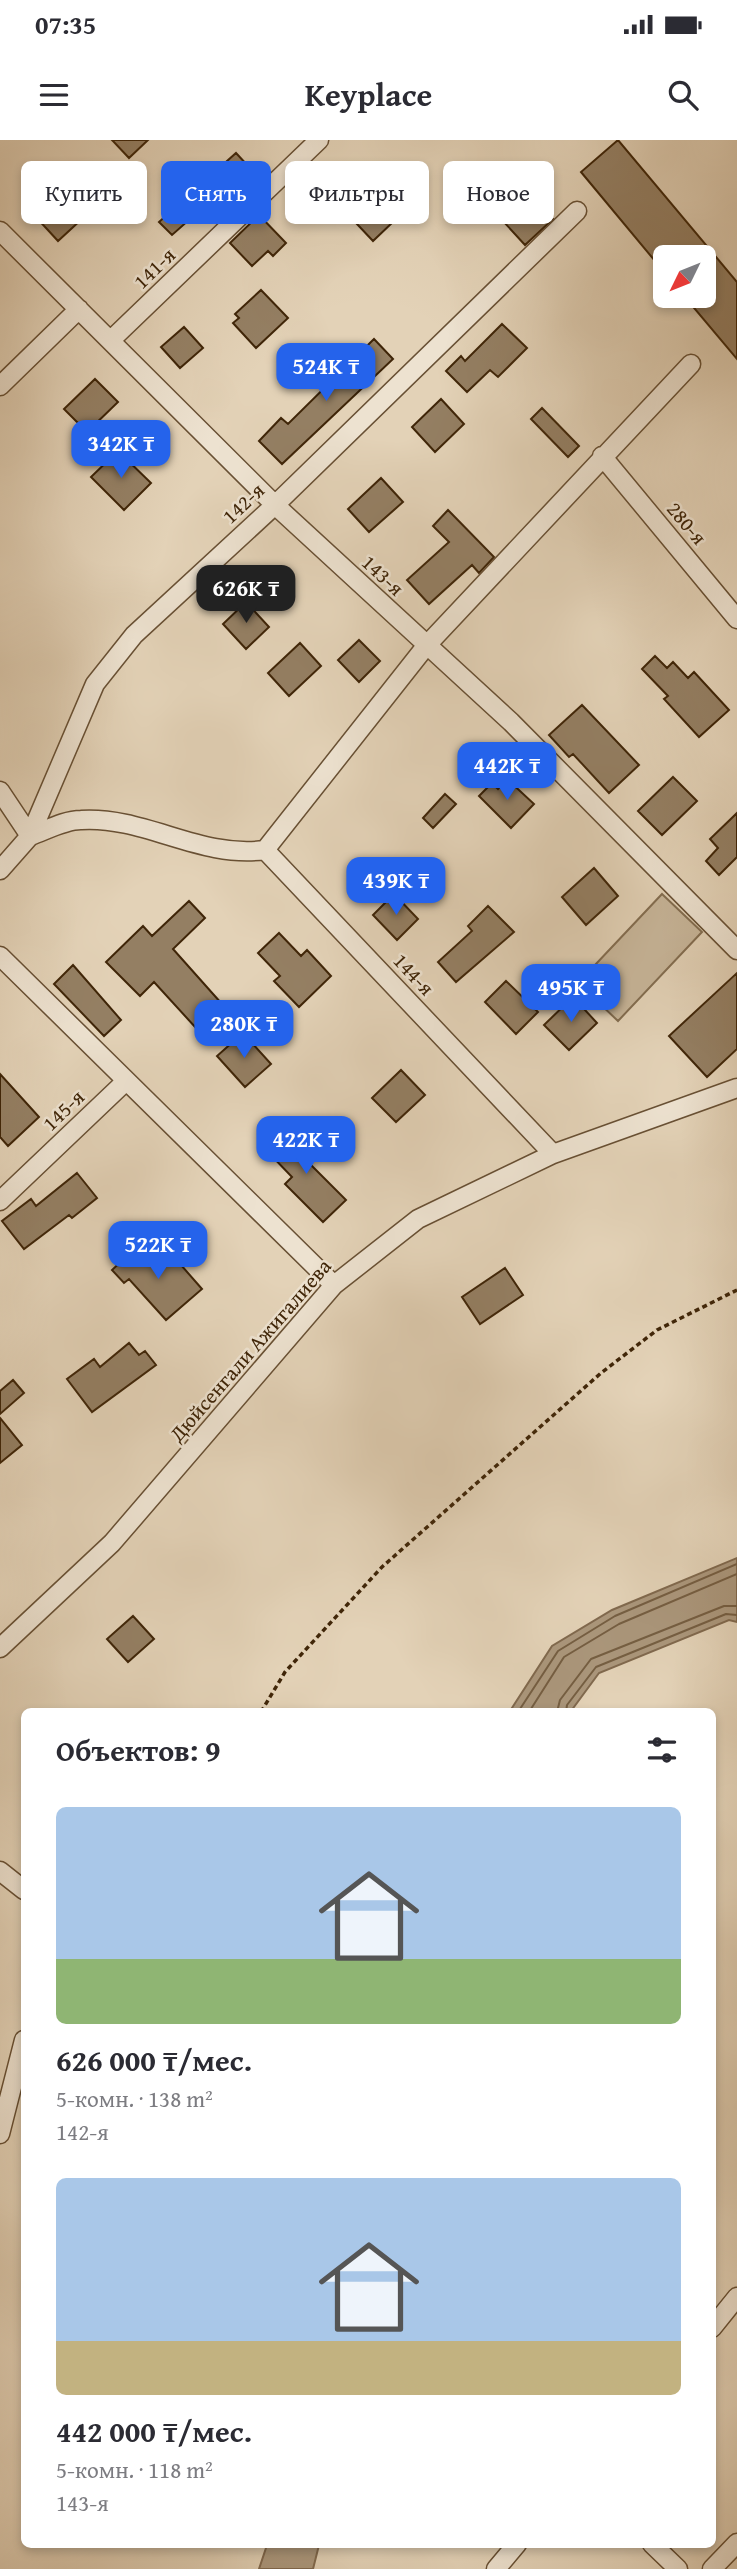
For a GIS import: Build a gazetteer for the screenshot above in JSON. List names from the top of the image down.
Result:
{
  "streets": {
    "street": [
      "141-я",
      "142-я",
      "280-я",
      "143-я",
      "144-я",
      "145-я",
      "Дюйсенгали Ажигалиева"
    ]
  },
  "crossings": [
    ["141-я", "143-я"],
    ["142-я", "143-я"],
    ["144-я", "Дюйсенгали Ажигалиева"]
  ],
  "north": "bottom left",
  "page": {
    "status": "07:35",
    "header": "Keyplace",
    "chip": [
      "Купить",
      "Снять",
      "Фильтры",
      "Новое"
    ],
    "price": [
      "524K ₸",
      "342K ₸",
      "626K ₸",
      "442K ₸",
      "439K ₸",
      "495K ₸",
      "280K ₸",
      "422K ₸",
      "522K ₸"
    ],
    "heading": "Объектов: 9",
    "list": [
      {
        "name": "626 000 ₸/мес.",
        "note": "5-комн. · 138 m² · 142-я"
      },
      {
        "name": "442 000 ₸/мес.",
        "note": "5-комн. · 118 m² · 143-я"
      }
    ]
  }
}
